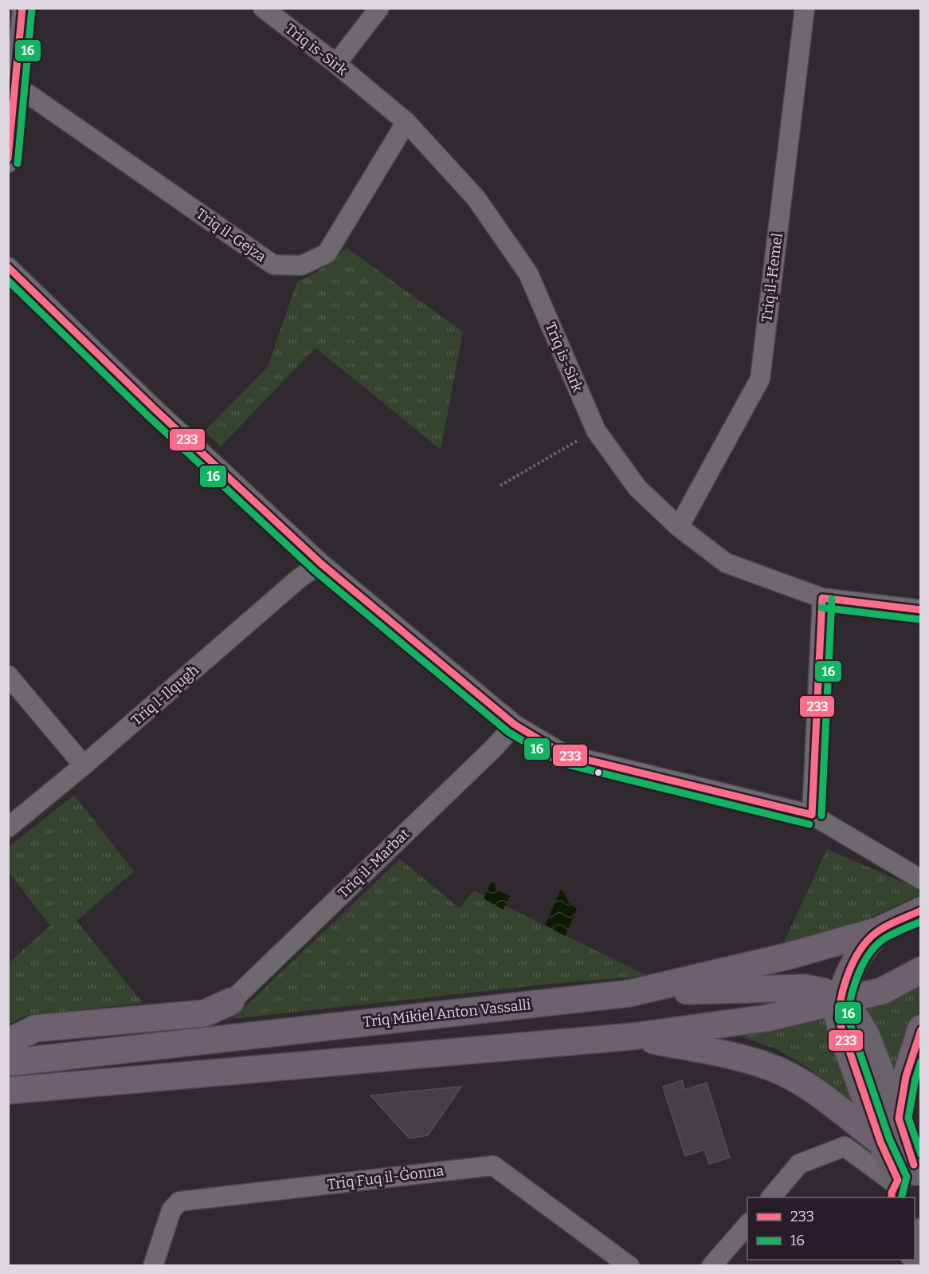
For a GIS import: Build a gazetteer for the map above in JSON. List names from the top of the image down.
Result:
{
  "streets": {
    "highway": ["Triq Mikiel Anton Vassalli"],
    "street": [
      "Triq is-Sirk",
      "Triq il-Gejza",
      "Triq il-Ħemel",
      "Triq l-Ilqugħ",
      "Triq il-Marbat",
      "Triq Fuq il-Ġonna"
    ]
  },
  "crossings": [
    ["Triq is-Sirk", "Triq il-Gejza"],
    ["Triq is-Sirk", "Triq il-Ħemel"]
  ],
  "lines": ["transit line 233", "transit line 16"],
  "legend": ["233", "16"]
}
